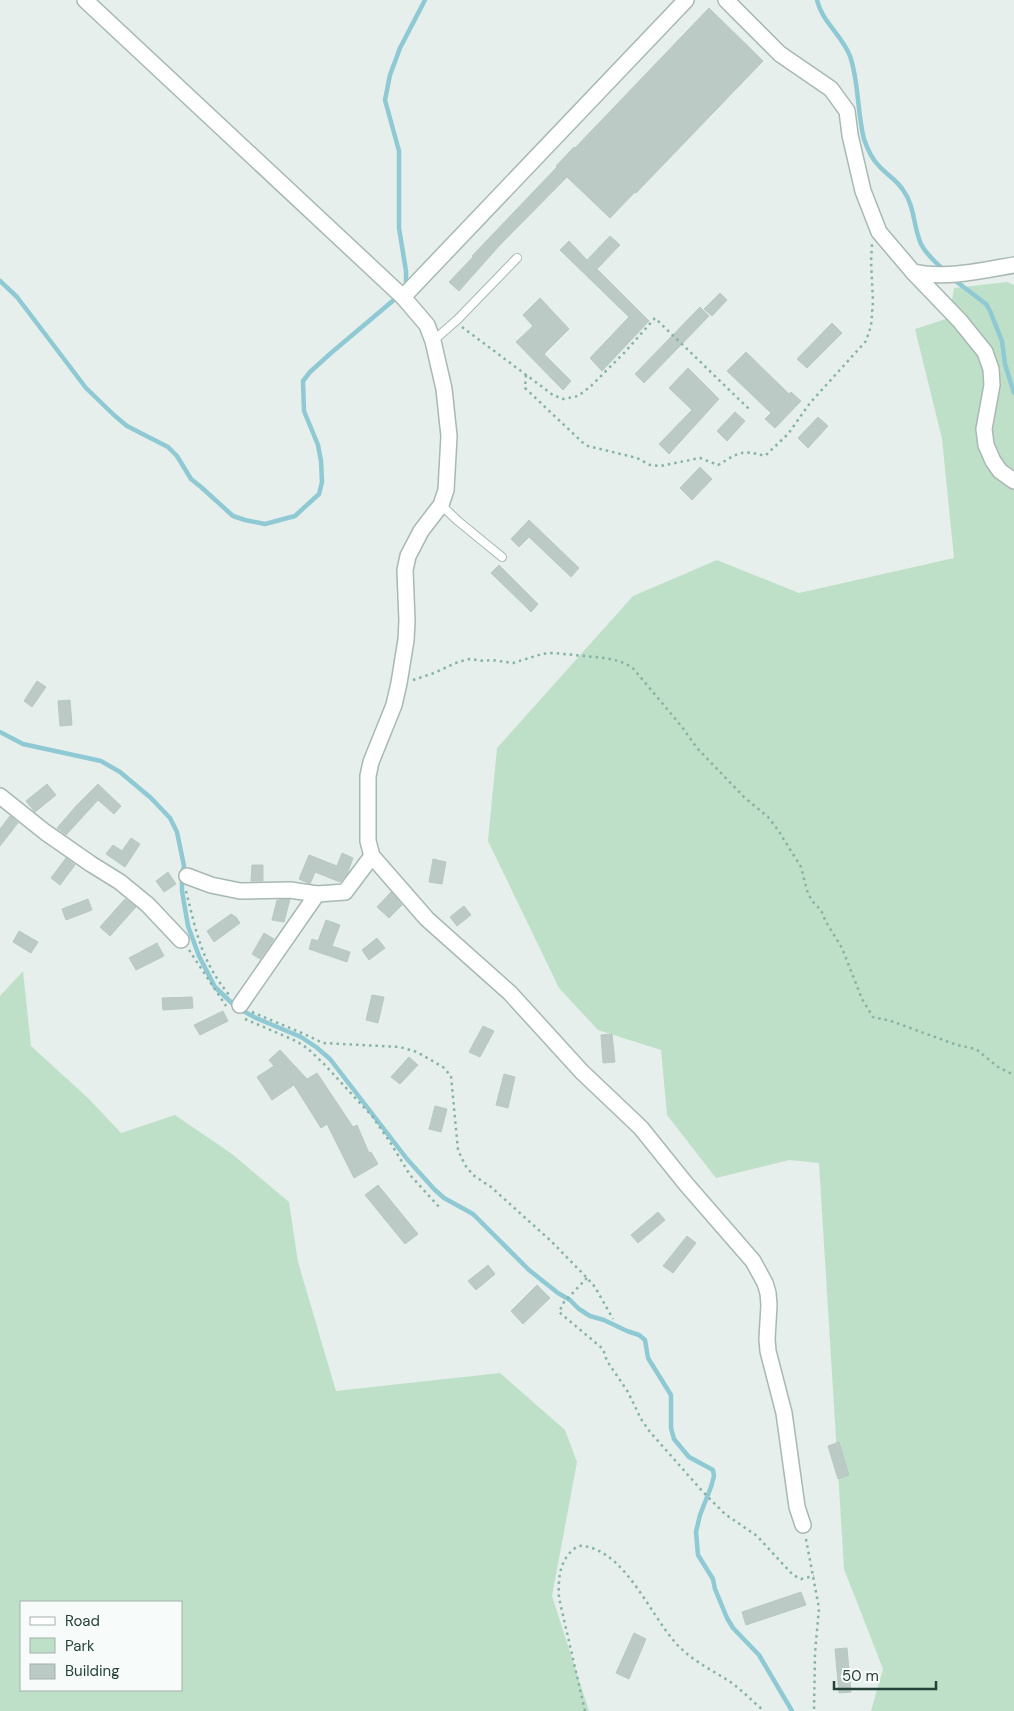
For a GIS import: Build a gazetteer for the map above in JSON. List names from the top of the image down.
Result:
{
  "legend": ["Road", "Park", "Building"],
  "scale_bar": "50 m"
}
